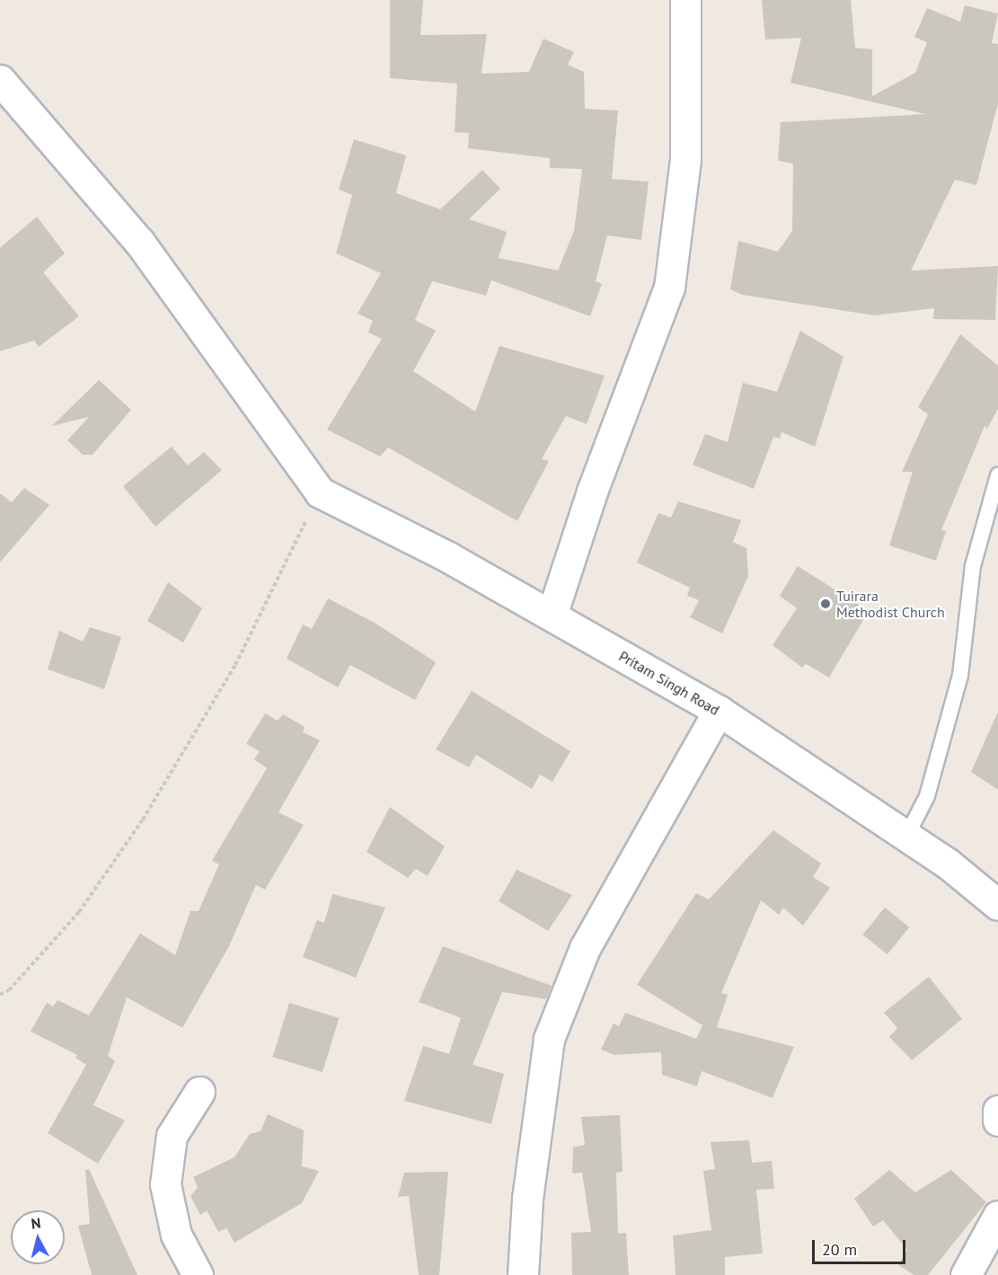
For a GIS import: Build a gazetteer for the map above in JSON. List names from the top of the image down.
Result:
{
  "streets": {
    "street": ["Pritam Singh Road"]
  },
  "places": ["Tuirara Methodist Church"],
  "scale_bar": "20 m",
  "north": "top"
}
